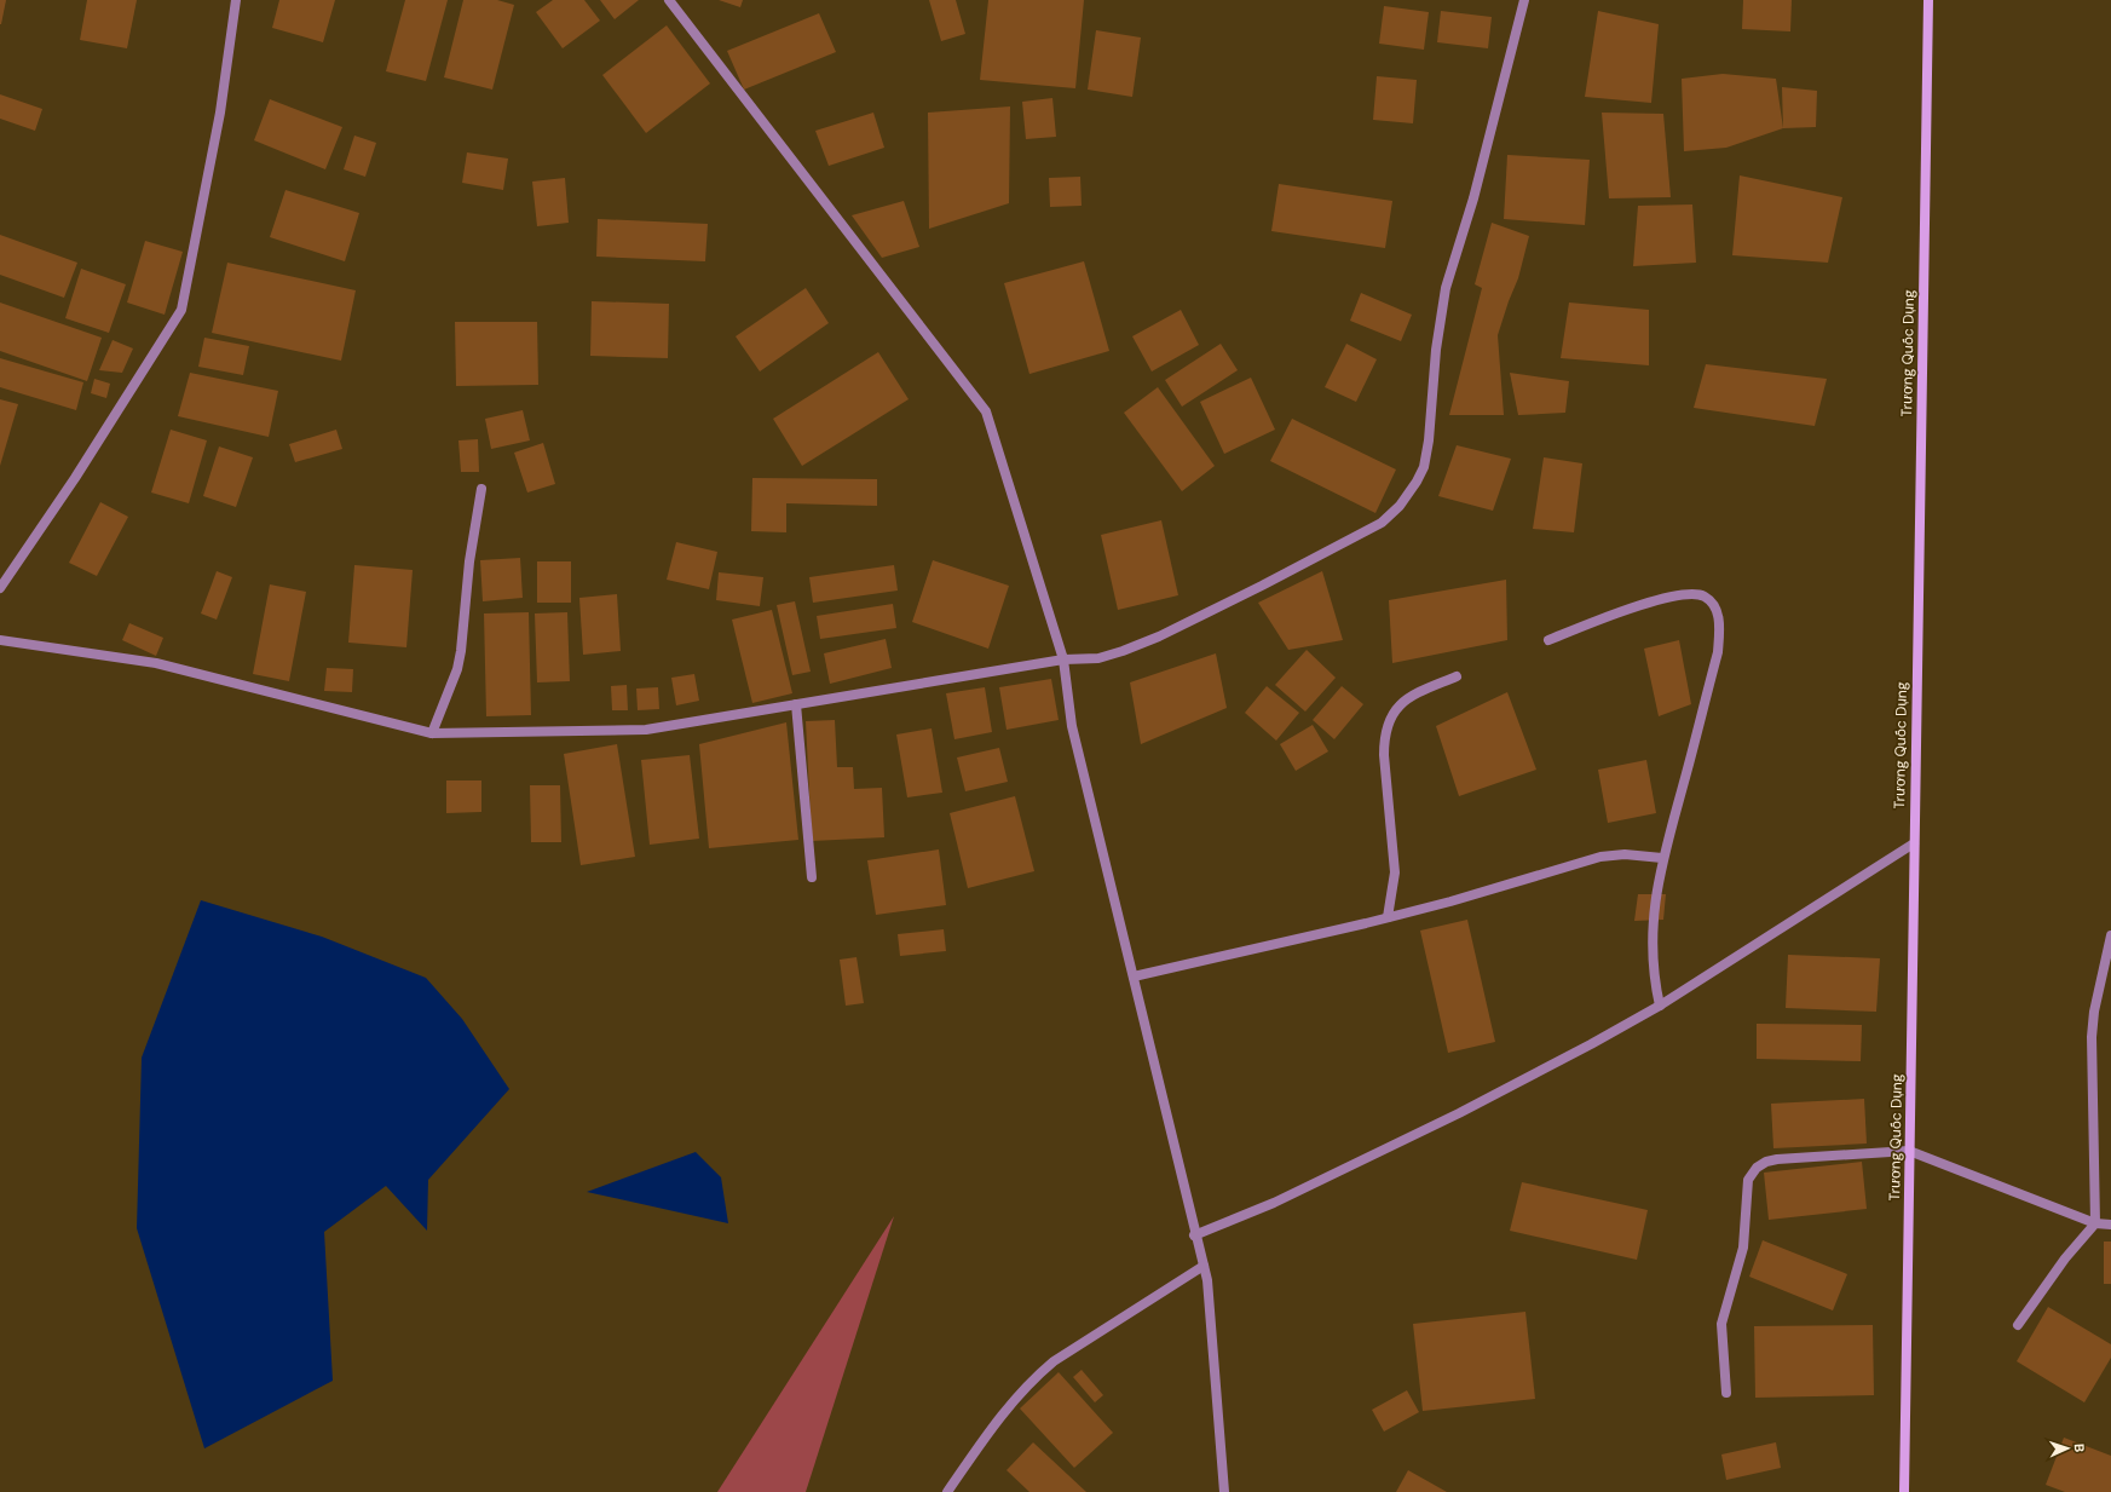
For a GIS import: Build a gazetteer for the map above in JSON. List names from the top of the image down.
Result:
{
  "streets": {
    "street": ["Trương Quốc Dụng"]
  },
  "north": "right"
}
